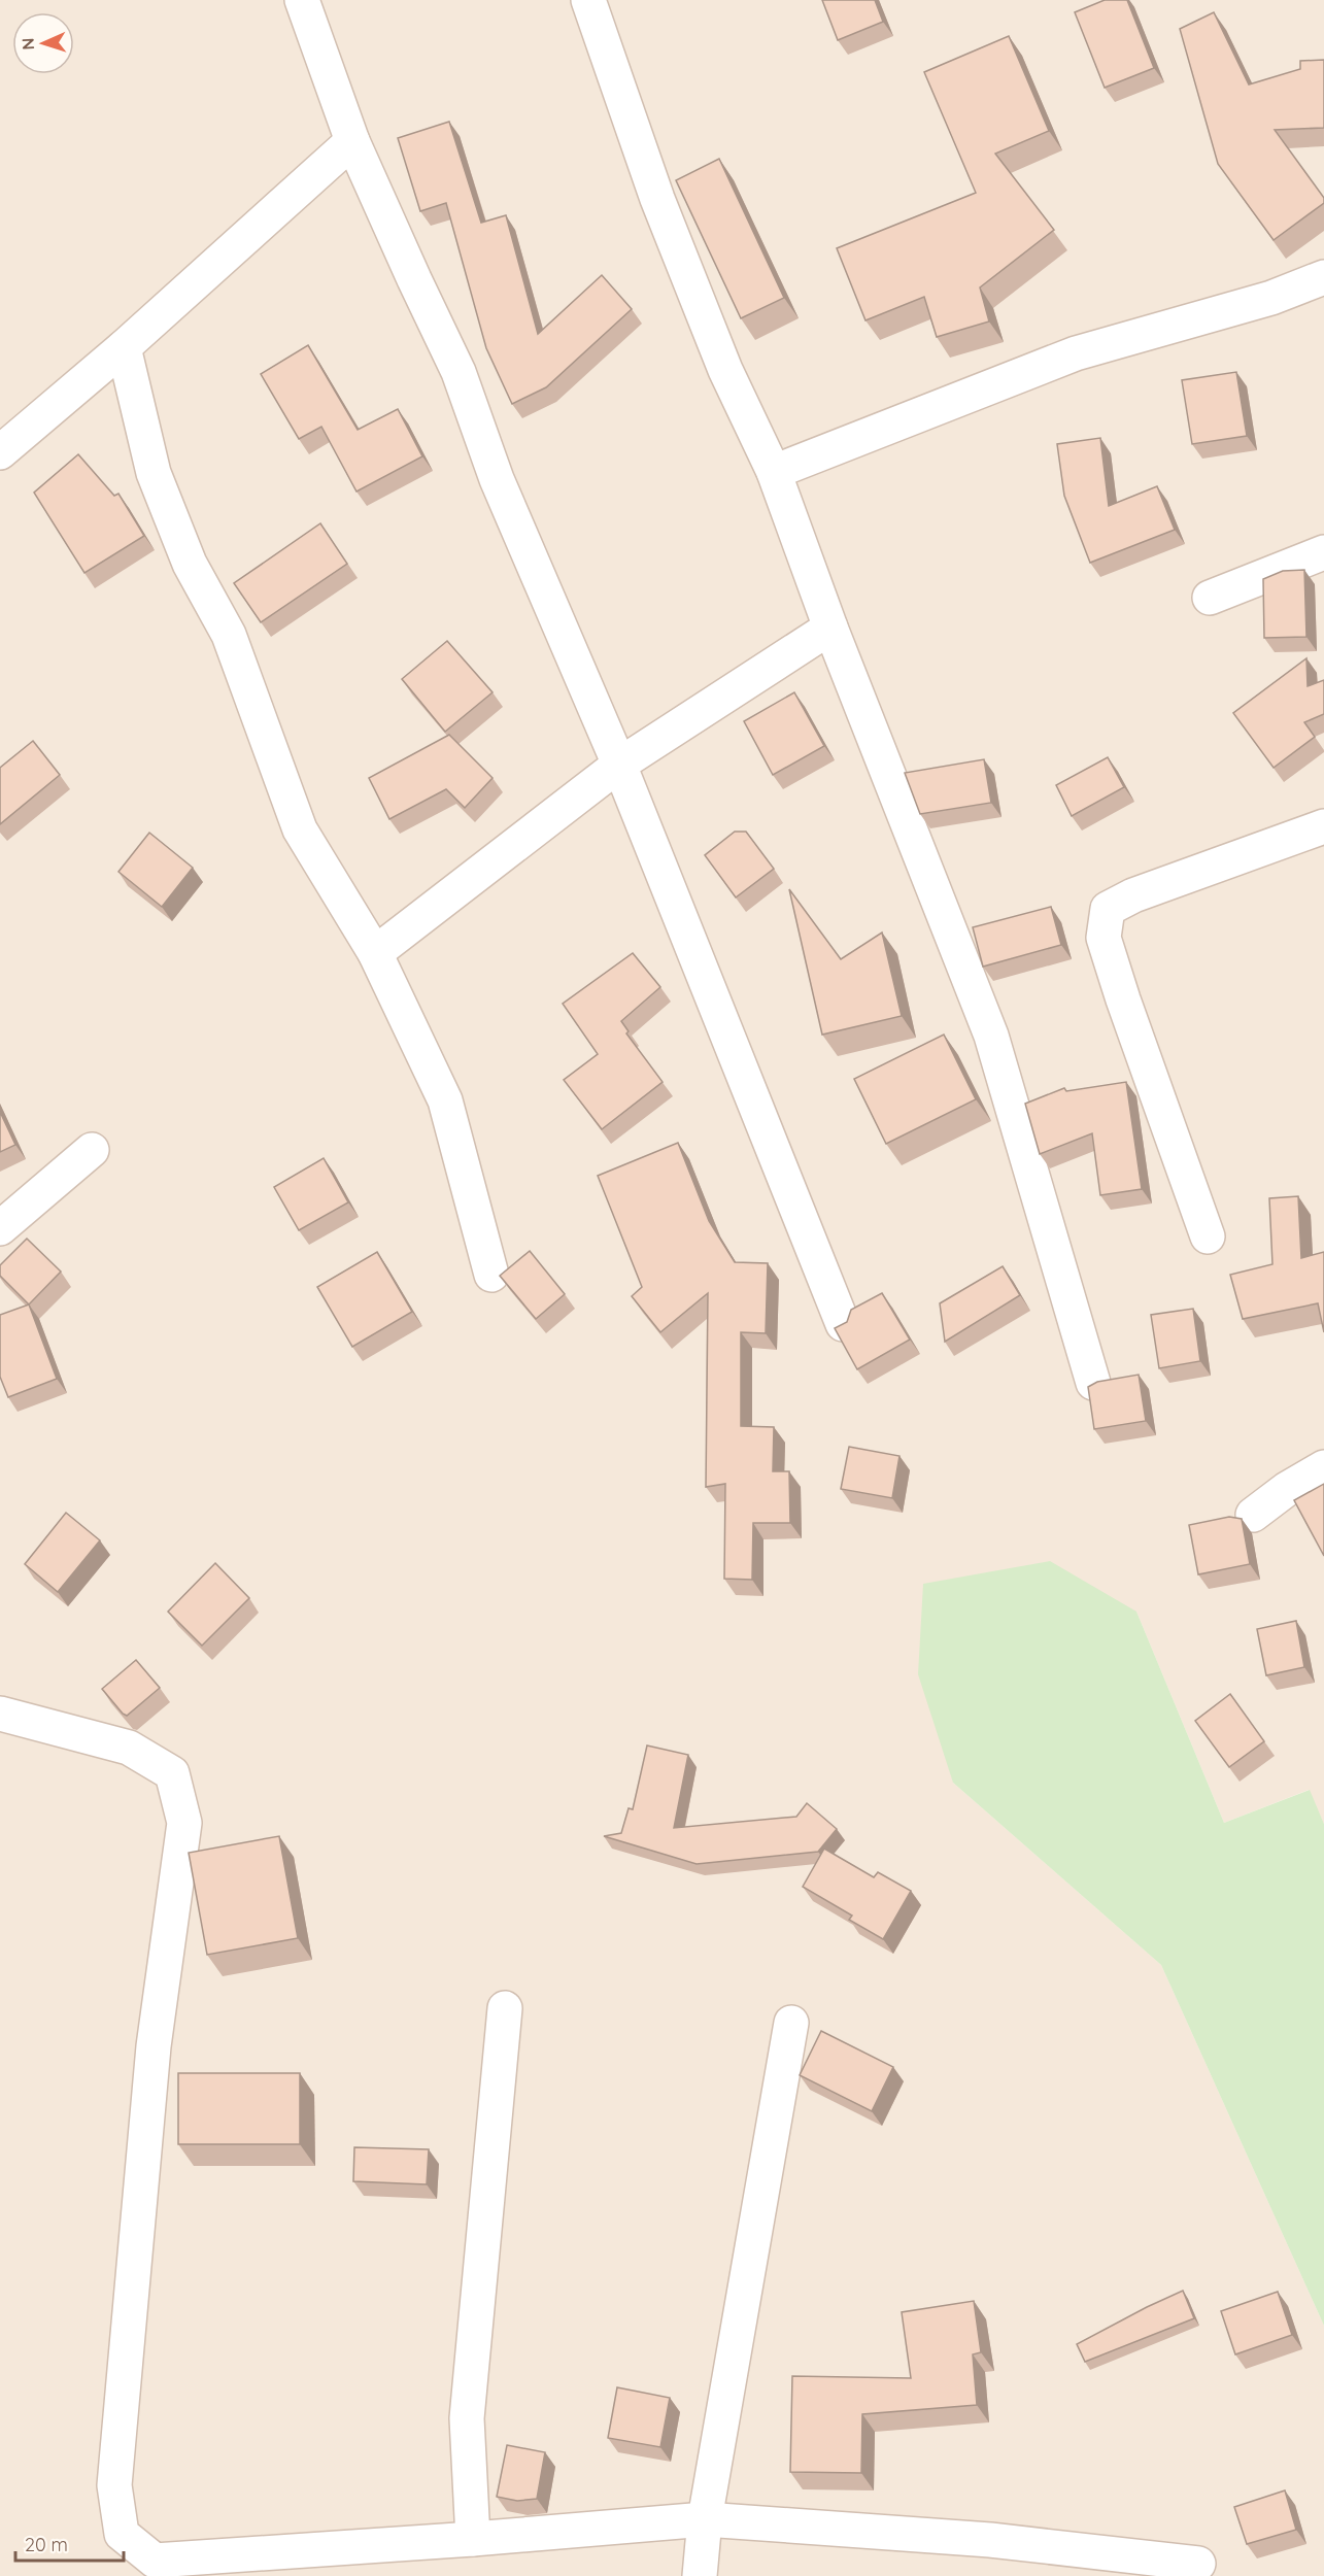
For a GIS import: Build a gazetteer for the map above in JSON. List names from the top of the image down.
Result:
{
  "scale_bar": "20 m",
  "north": "left"
}
